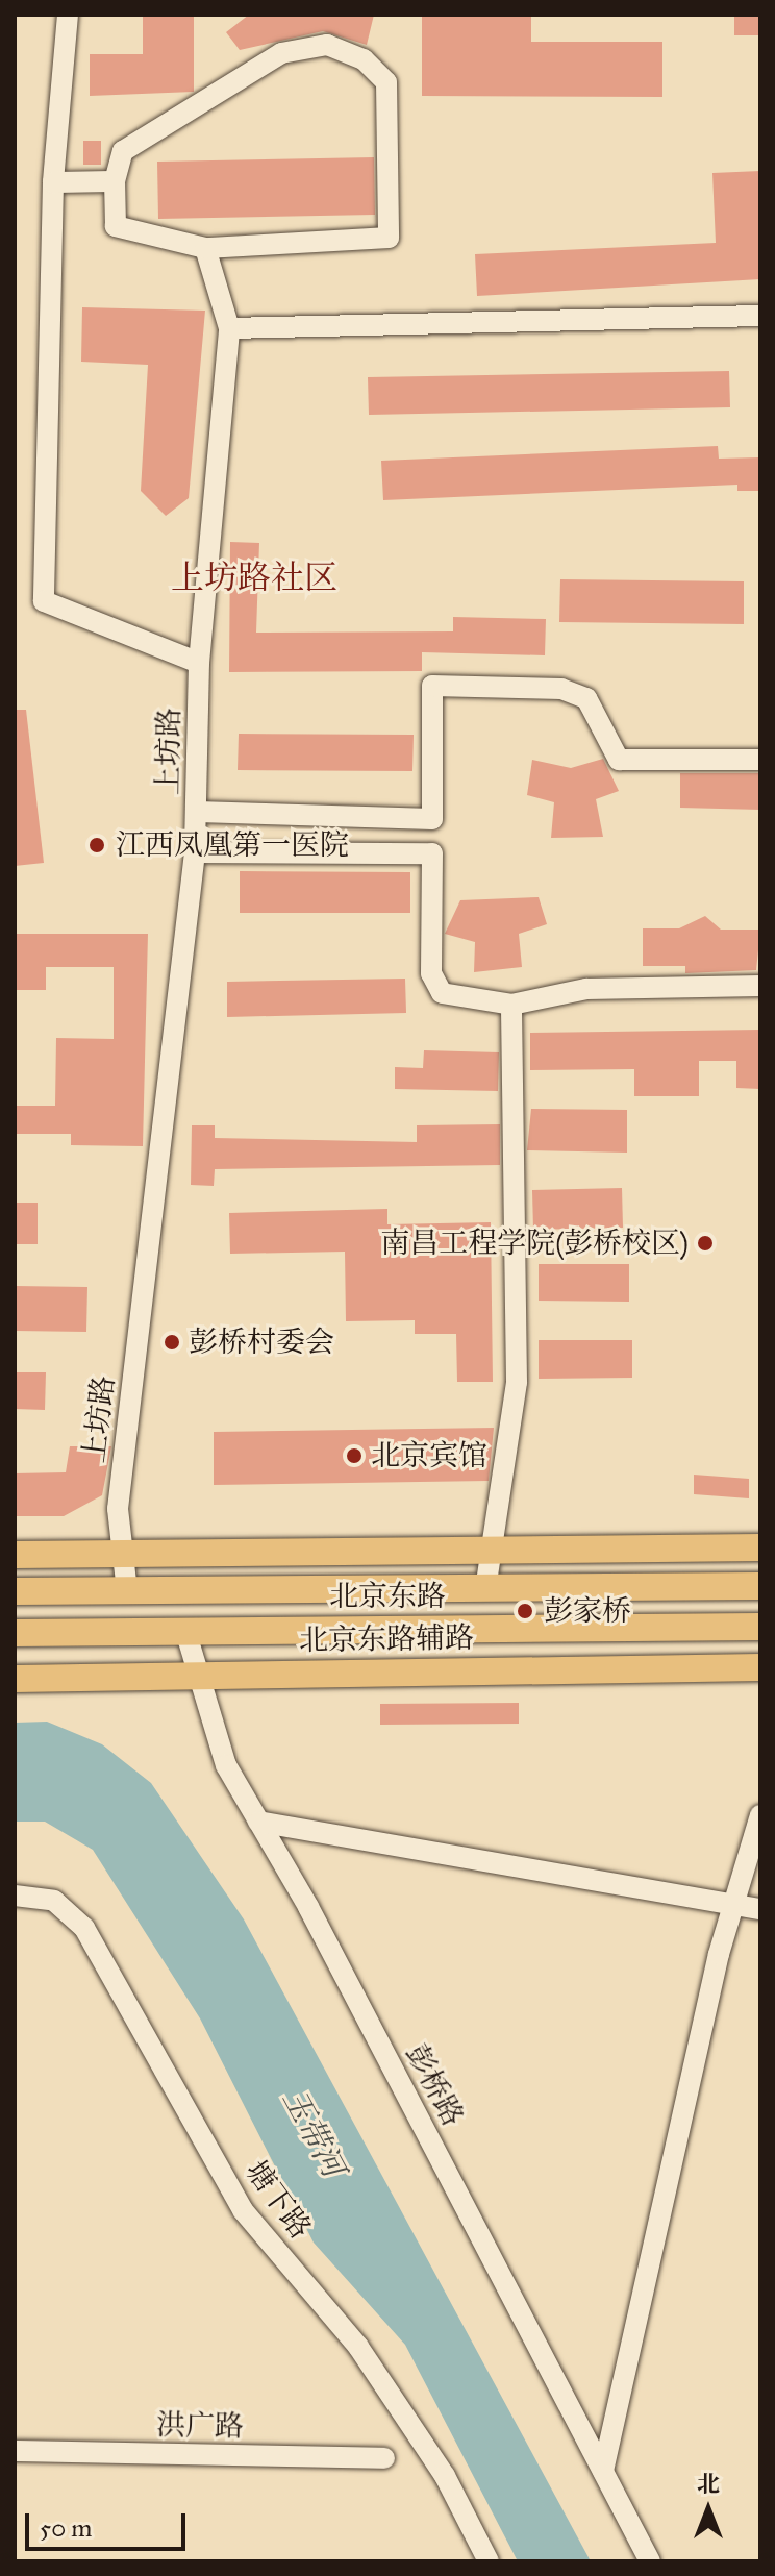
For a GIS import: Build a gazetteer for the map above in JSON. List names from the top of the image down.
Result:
{
  "streets": {
    "main road": ["北京东路", "北京东路辅路"],
    "street": [
      "上坊路",
      "彭桥路",
      "塘下路",
      "洪广路"
    ]
  },
  "crossings": [
    ["上坊路", "北京东路"],
    ["北京东路", "彭桥路"],
    ["北京东路辅路", "彭桥路"]
  ],
  "districts": ["上坊路社区"],
  "water": ["玉带河"],
  "places": [
    "江西凤凰第一医院",
    "南昌工程学院(彭桥校区)",
    "彭桥村委会",
    "北京宾馆",
    "彭家桥"
  ],
  "scale_bar": "50 m",
  "north": "top"
}
